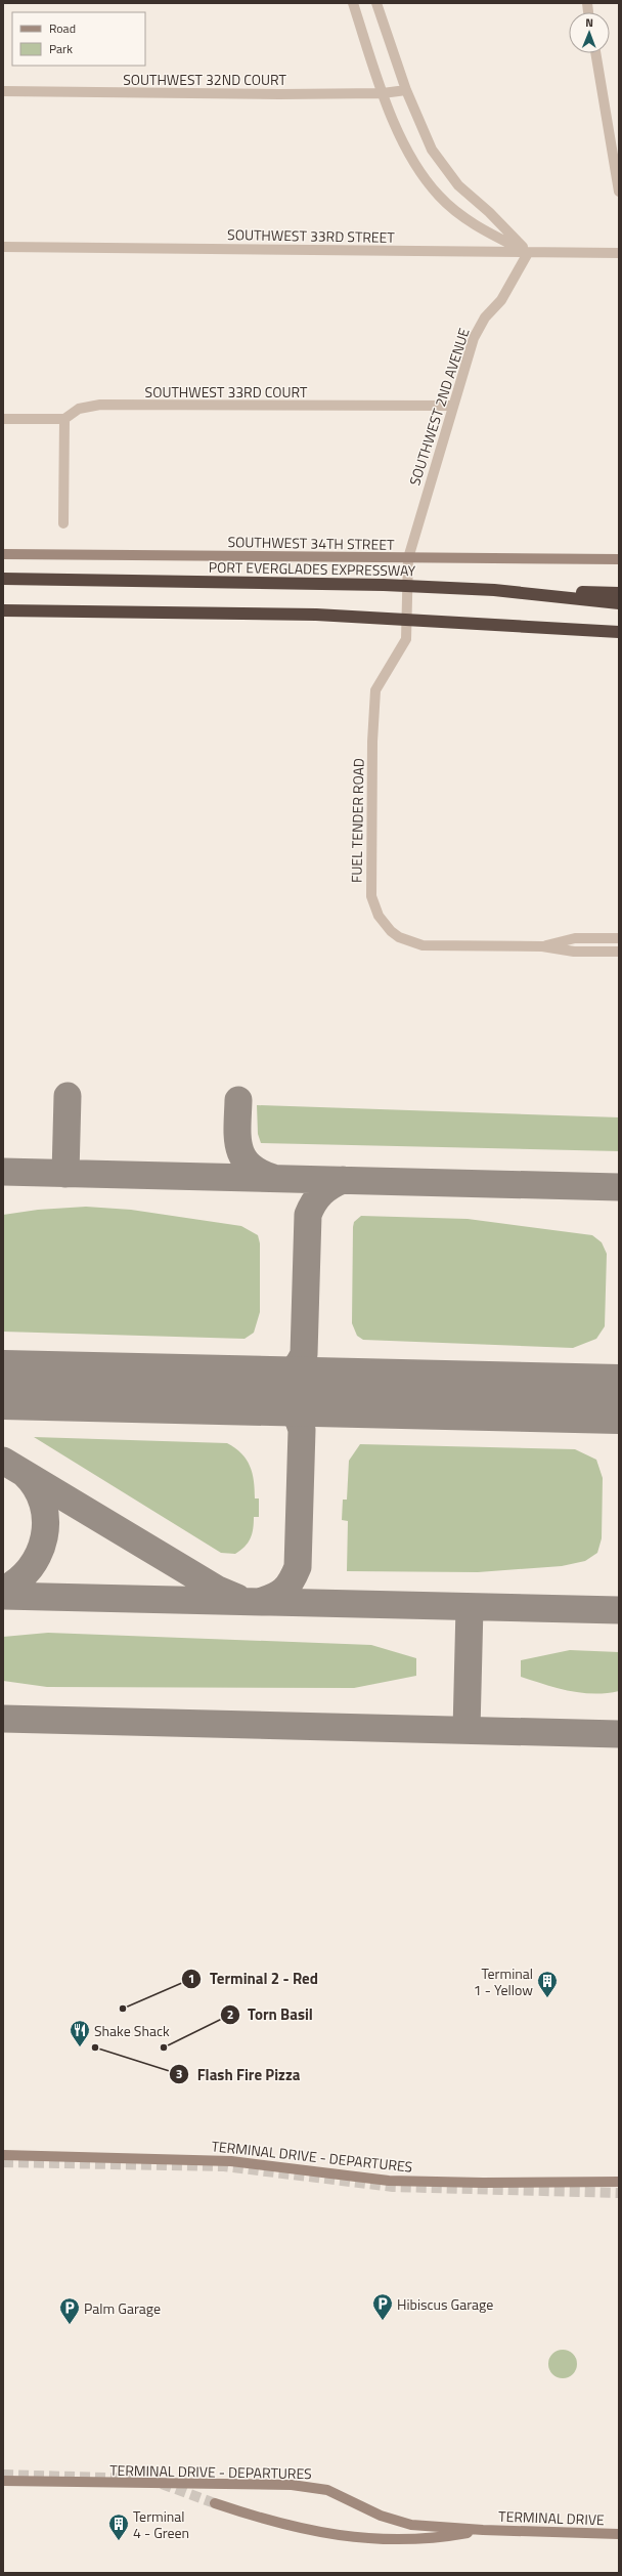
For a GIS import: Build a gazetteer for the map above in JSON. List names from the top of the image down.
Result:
{
  "streets": {
    "highway": ["PORT EVERGLADES EXPRESSWAY"],
    "street": [
      "SOUTHWEST 32ND COURT",
      "SOUTHWEST 33RD STREET",
      "SOUTHWEST 33RD COURT",
      "SOUTHWEST 2ND AVENUE",
      "SOUTHWEST 34TH STREET",
      "FUEL TENDER ROAD",
      "TERMINAL DRIVE - DEPARTURES",
      "TERMINAL DRIVE"
    ]
  },
  "crossings": [
    ["SOUTHWEST 33RD STREET", "SOUTHWEST 2ND AVENUE"],
    ["SOUTHWEST 33RD COURT", "SOUTHWEST 2ND AVENUE"],
    ["SOUTHWEST 2ND AVENUE", "SOUTHWEST 34TH STREET"],
    ["SOUTHWEST 2ND AVENUE", "FUEL TENDER ROAD"],
    ["SOUTHWEST 34TH STREET", "FUEL TENDER ROAD"],
    ["TERMINAL DRIVE - DEPARTURES", "TERMINAL DRIVE"]
  ],
  "places": {
    "building": ["Terminal 1 - Yellow", "Terminal 4 - Green"],
    "other": ["Terminal 2 - Red", "Flash Fire Pizza", "Torn Basil"],
    "restaurant": ["Shake Shack"],
    "parking": ["Hibiscus Garage", "Palm Garage"]
  },
  "legend": ["Road", "Park"],
  "north": "top"
}
